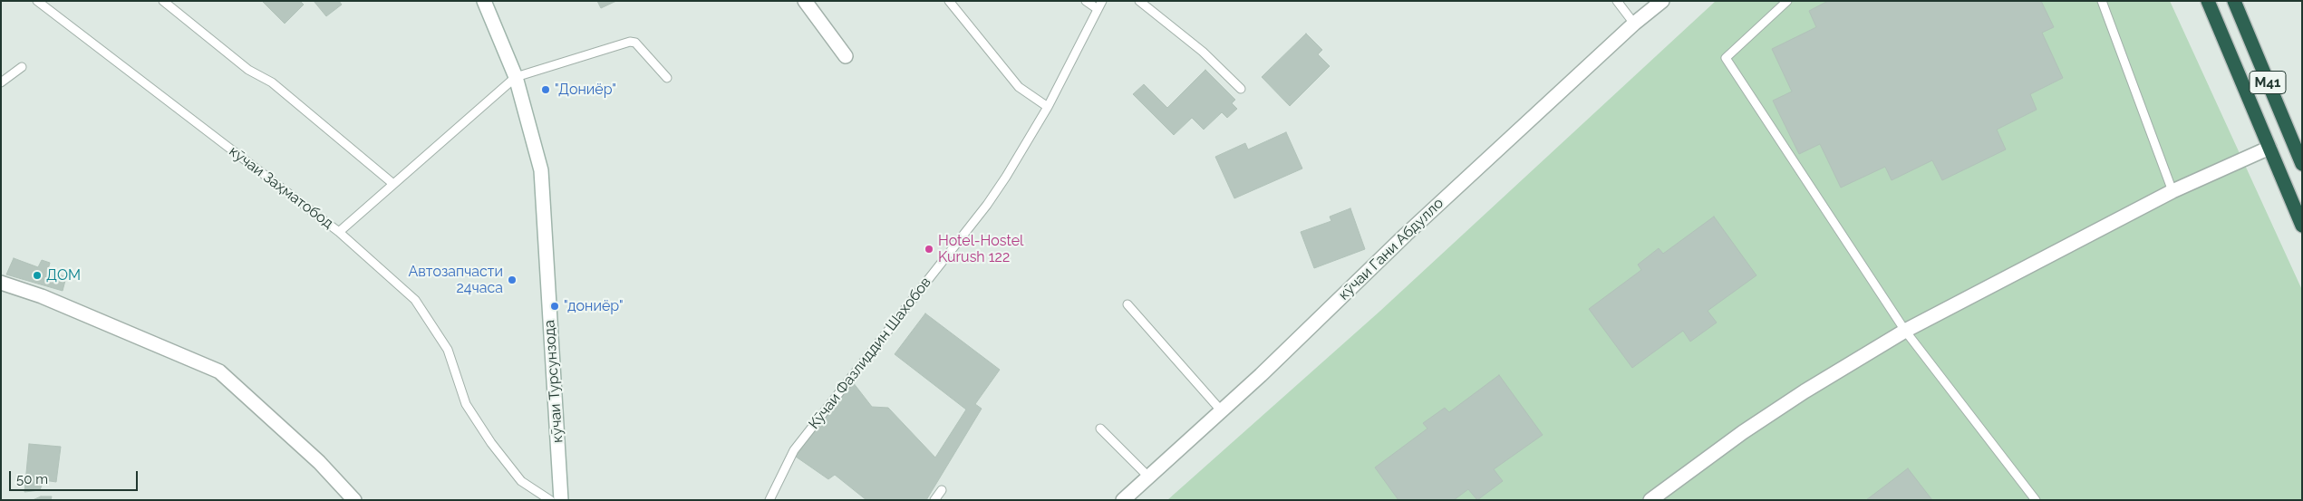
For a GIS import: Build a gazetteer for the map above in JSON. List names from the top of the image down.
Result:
{
  "streets": {
    "highway": ["M41"],
    "street": ["кӯчаи Гани Абдулло", "кӯчаи Турсунзода"],
    "lane": ["кӯчаи Заҳматобод", "Кӯчаи Фазлиддин Шахобов"]
  },
  "crossings": [
    ["кӯчаи Заҳматобод", "кӯчаи Турсунзода"]
  ],
  "places": [
    "\"Дониёр\"",
    "Hotel-Hostel Kurush 122",
    "ДОМ",
    "Автозапчасти 24часа",
    "\"дониёр\""
  ],
  "scale_bar": "50 m"
}
